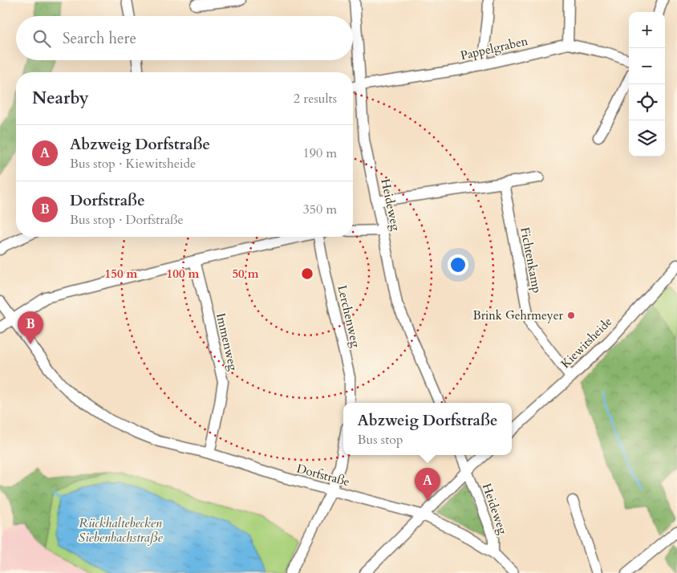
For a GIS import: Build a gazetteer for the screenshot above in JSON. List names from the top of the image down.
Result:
{
  "streets": {
    "street": [
      "Pappelgraben",
      "Heideweg",
      "Fichtenkamp",
      "Lerchenweg",
      "Immenweg",
      "Kiewitsheide",
      "Dorfstraße"
    ]
  },
  "crossings": [
    ["Pappelgraben", "Heideweg"],
    ["Heideweg", "Dorfstraße"],
    ["Fichtenkamp", "Kiewitsheide"],
    ["Immenweg", "Dorfstraße"]
  ],
  "water": ["Rückhaltebecken Siebenbachstraße"],
  "places": ["Brink Gehrmeyer"],
  "page": {
    "map_buttons": ["+", "−"],
    "search": "Search here",
    "heading": ["Nearby", "2 results"],
    "list": [
      {
        "mark": "A",
        "name": "Abzweig Dorfstraße",
        "note": "Bus stop · Kiewitsheide",
        "value": "190 m"
      },
      {
        "mark": "B",
        "name": "Dorfstraße",
        "note": "Bus stop · Dorfstraße",
        "value": "350 m"
      }
    ],
    "pins": ["B", "A"],
    "popup": ["Abzweig Dorfstraße", "Bus stop"]
  },
  "rings": ["150 m", "100 m", "50 m"]
}
